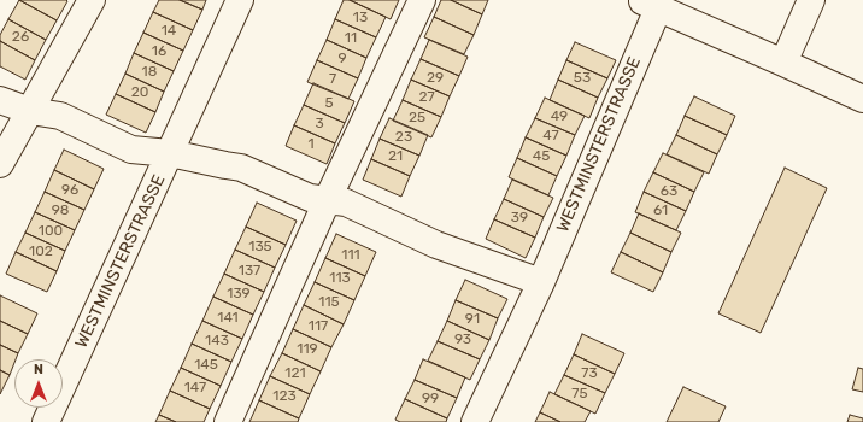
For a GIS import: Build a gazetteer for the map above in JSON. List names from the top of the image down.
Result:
{
  "streets": {
    "street": ["WESTMINSTERSTRASSE"]
  },
  "house_numbers": [
    "13",
    "14",
    "26",
    "11",
    "16",
    "9",
    "18",
    "29",
    "53",
    "7",
    "20",
    "27",
    "5",
    "49",
    "25",
    "3",
    "47",
    "23",
    "1",
    "21",
    "45",
    "96",
    "63",
    "98",
    "61",
    "39",
    "100",
    "135",
    "102",
    "111",
    "137",
    "113",
    "139",
    "115",
    "141",
    "91",
    "117",
    "93",
    "143",
    "119",
    "145",
    "121",
    "73",
    "147",
    "75",
    "123",
    "99"
  ],
  "north": "top"
}
